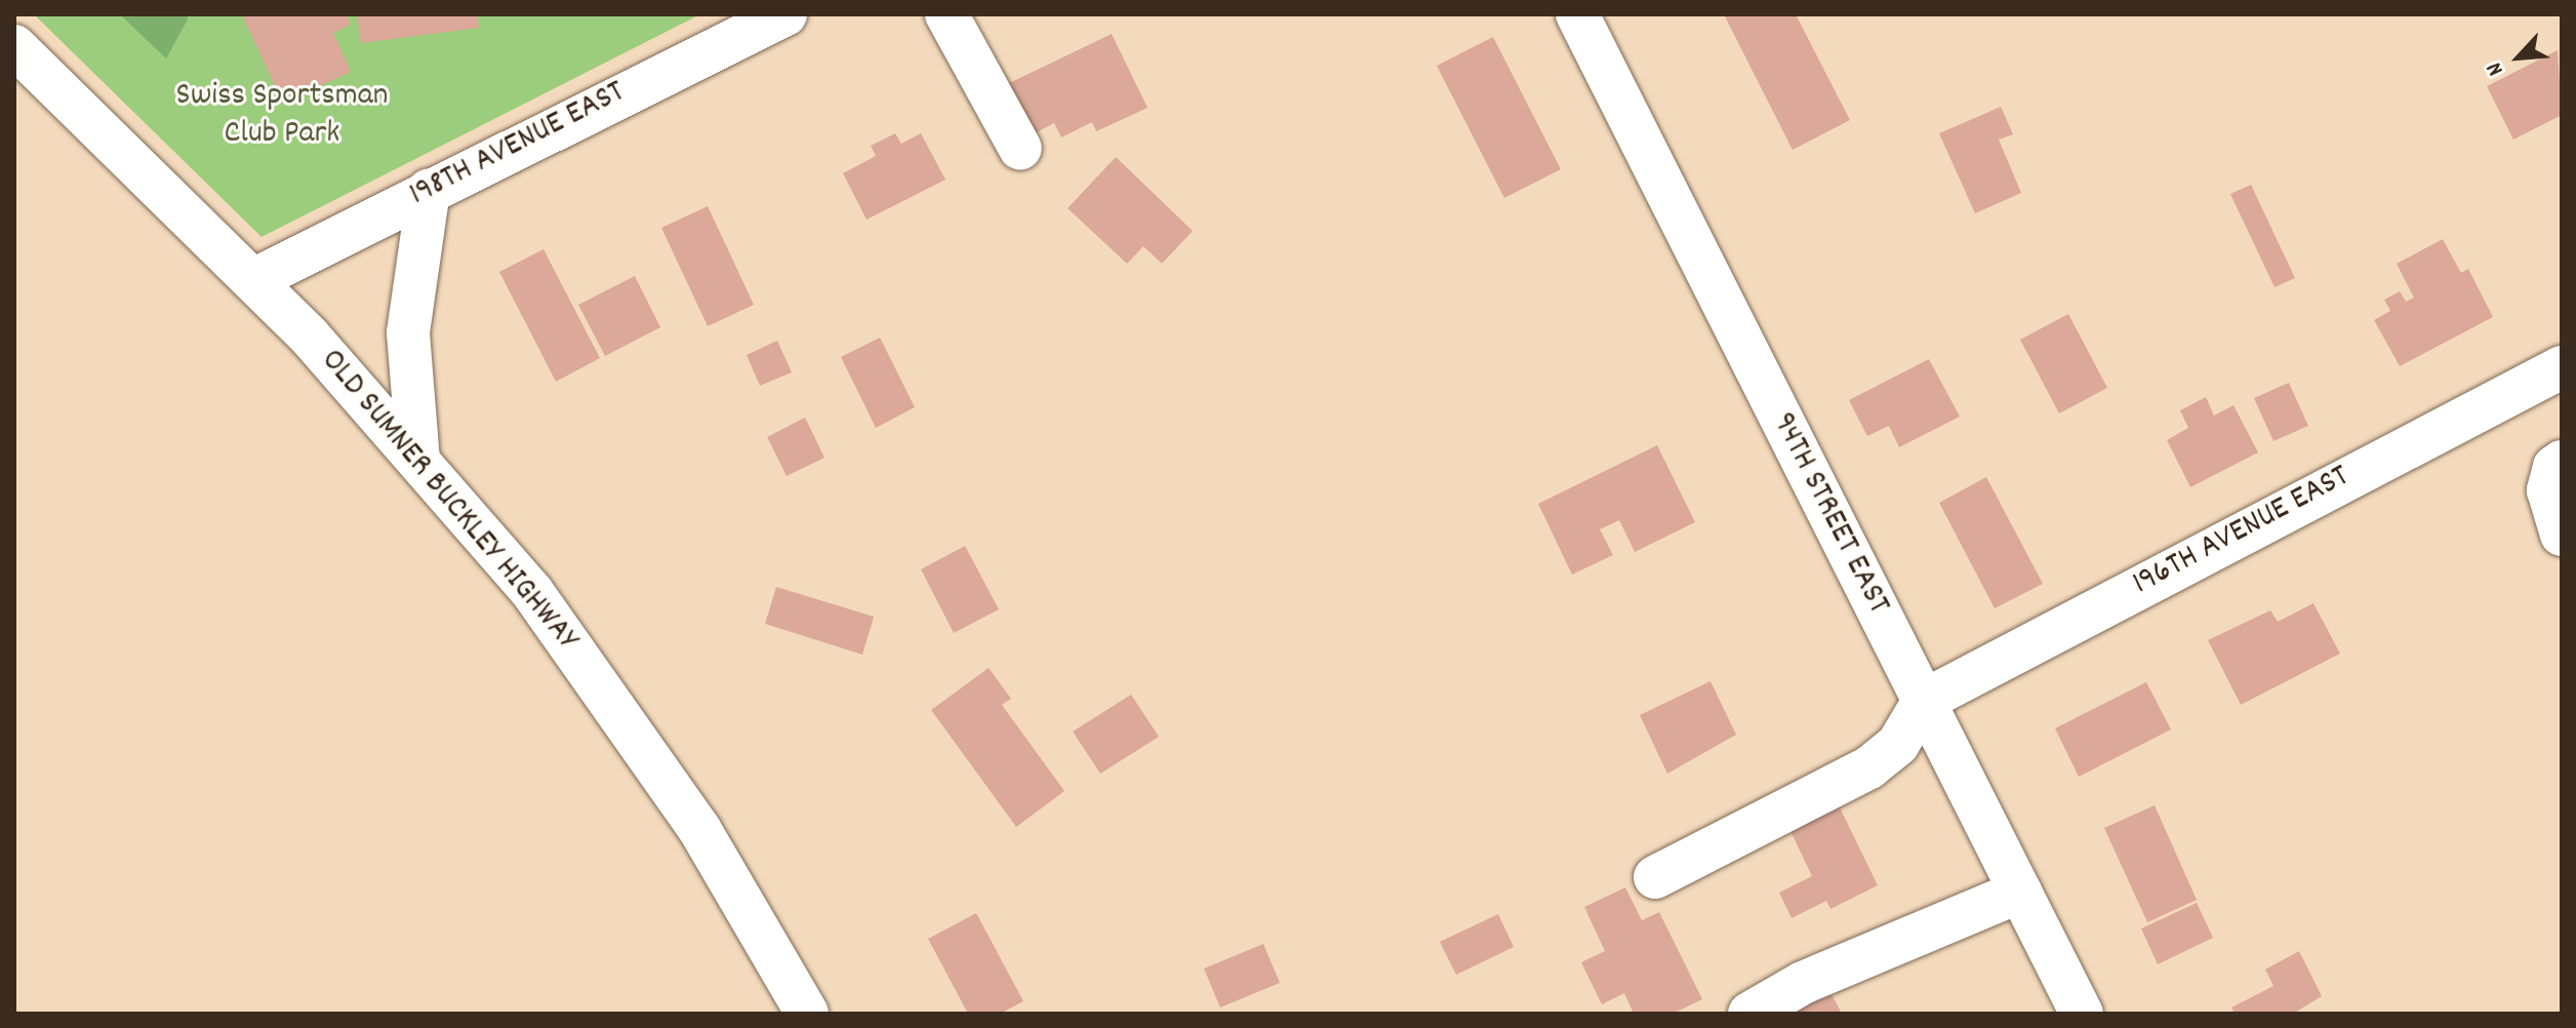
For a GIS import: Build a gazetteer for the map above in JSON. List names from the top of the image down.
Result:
{
  "streets": {
    "street": [
      "198TH AVENUE EAST",
      "OLD SUMNER BUCKLEY HIGHWAY",
      "94TH STREET EAST",
      "196TH AVENUE EAST"
    ]
  },
  "crossings": [
    ["198TH AVENUE EAST", "OLD SUMNER BUCKLEY HIGHWAY"],
    ["94TH STREET EAST", "196TH AVENUE EAST"]
  ],
  "parks": ["Swiss Sportsman Club Park"],
  "north": "bottom left"
}
